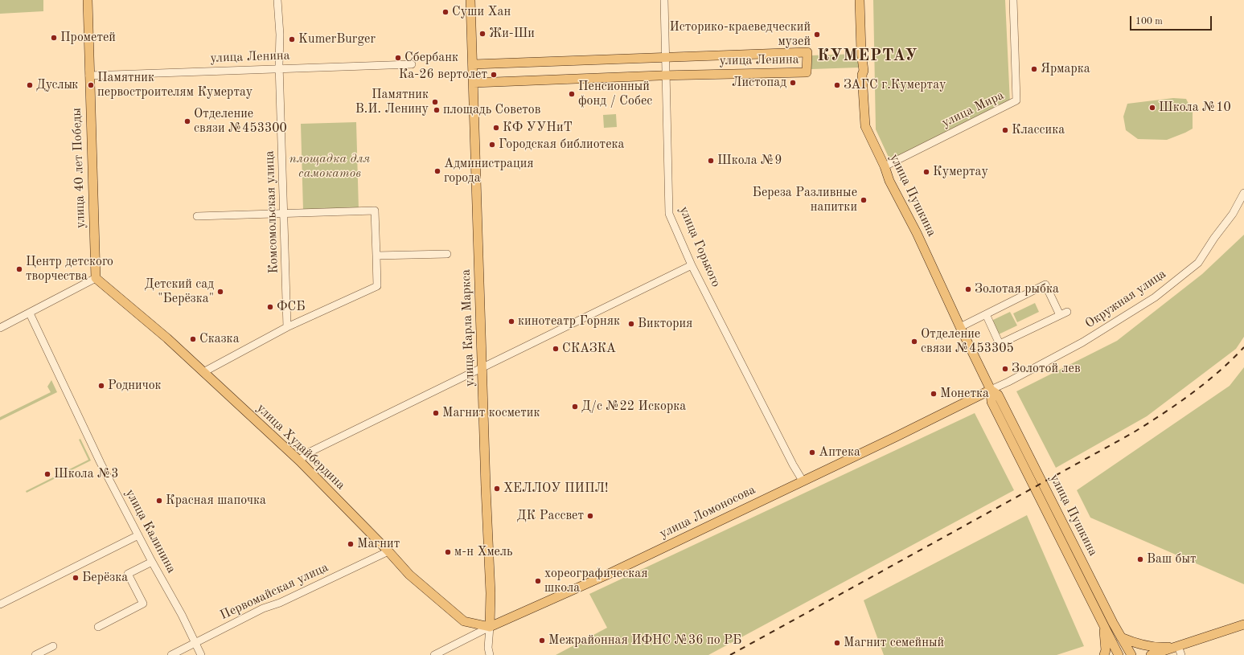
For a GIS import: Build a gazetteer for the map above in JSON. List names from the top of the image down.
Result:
{
  "streets": {
    "main road": [
      "улица Ленина",
      "улица 40 лет Победы",
      "улица Пушкина",
      "улица Карла Маркса",
      "улица Худайбердина",
      "улица Ломоносова"
    ],
    "street": [
      "улица Мира",
      "Комсомольская улица",
      "улица Горького",
      "Окружная улица",
      "улица Калинина",
      "Первомайская улица"
    ]
  },
  "crossings": [
    ["улица Ленина", "улица 40 лет Победы"],
    ["улица Ленина", "Комсомольская улица"],
    ["улица Ленина", "улица Горького"],
    ["улица Ленина", "улица Карла Маркса"],
    ["улица Мира", "улица Пушкина"],
    ["улица 40 лет Победы", "улица Худайбердина"],
    ["улица Пушкина", "Окружная улица"],
    ["улица Пушкина", "улица Ломоносова"],
    ["улица Горького", "улица Ломоносова"],
    ["Окружная улица", "улица Ломоносова"],
    ["улица Карла Маркса", "улица Худайбердина"],
    ["улица Карла Маркса", "улица Ломоносова"],
    ["улица Худайбердина", "улица Ломоносова"],
    ["улица Худайбердина", "Первомайская улица"],
    ["улица Калинина", "Первомайская улица"]
  ],
  "districts": ["КУМЕРТАУ"],
  "parks": ["площадка для самокатов"],
  "places": [
    "Суши Хан",
    "Жи-Ши",
    "Историко-краеведческий музей",
    "Прометей",
    "KumerBurger",
    "Сбербанк",
    "Ярмарка",
    "Ка-26 вертолет",
    "Листопад",
    "Дуслык",
    "Памятник первостроителям Кумертау",
    "ЗАГС г.Кумертау",
    "Пенсионный фонд / Собес",
    "Памятник В.И. Ленину",
    "Школа №10",
    "площадь Советов",
    "Отделение связи №453300",
    "КФ УУНиТ",
    "Классика",
    "Городская библиотека",
    "Школа №9",
    "Администрация города",
    "Кумертау",
    "Береза Разливные напитки",
    "Центр детского творчества",
    "Золотая рыбка",
    "Детский сад \"Берёзка\"",
    "ФСБ",
    "кинотеатр Горняк",
    "Виктория",
    "Сказка",
    "Отделение связи №453305",
    "СКАЗКА",
    "Золотой лев",
    "Родничок",
    "Монетка",
    "Д/с №22 Искорка",
    "Магнит косметик",
    "Аптека",
    "Школа №3",
    "ХЕЛЛОУ ПИПЛ!",
    "Красная шапочка",
    "ДК Рассвет",
    "Магнит",
    "м-н Хмель",
    "Ваш быт",
    "Берёзка",
    "хореографическая школа",
    "Межрайонная ИФНС №36 по РБ",
    "Магнит семейный"
  ],
  "scale_bar": "100 m"
}
